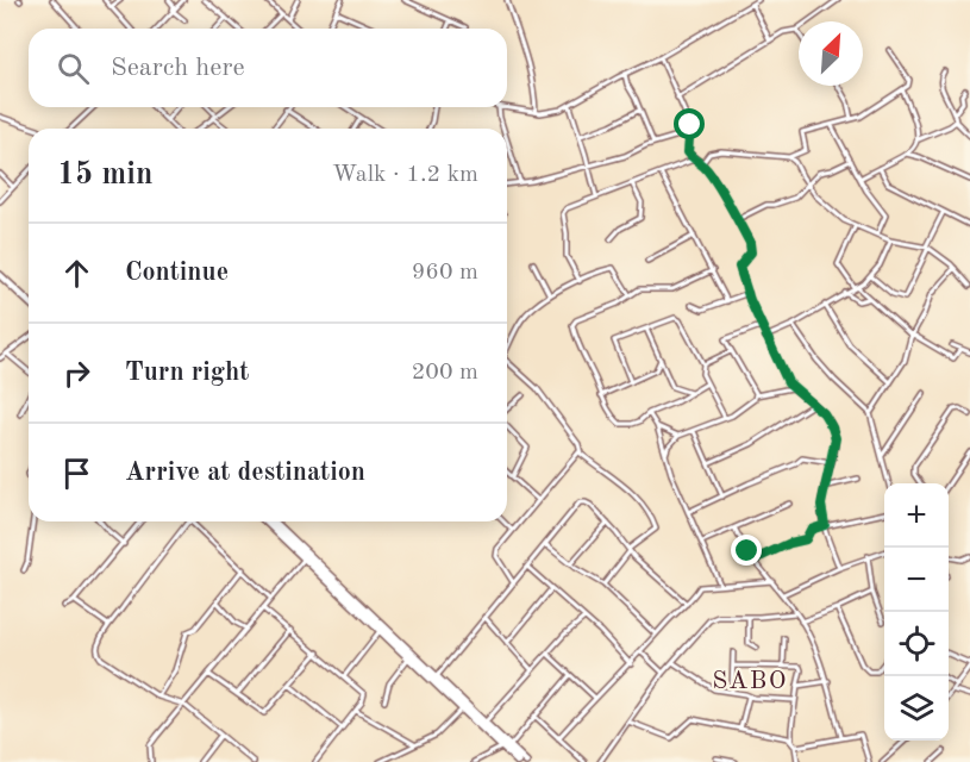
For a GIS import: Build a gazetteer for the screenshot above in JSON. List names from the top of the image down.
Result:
{
  "districts": ["SABO"],
  "north": "top right",
  "page": {
    "search": "Search here",
    "heading": ["15 min", "Walk · 1.2 km"],
    "list": [
      ["Continue", "960 m"],
      ["Turn right", "200 m"],
      "Arrive at destination"
    ],
    "map_buttons": ["+", "−"]
  }
}
